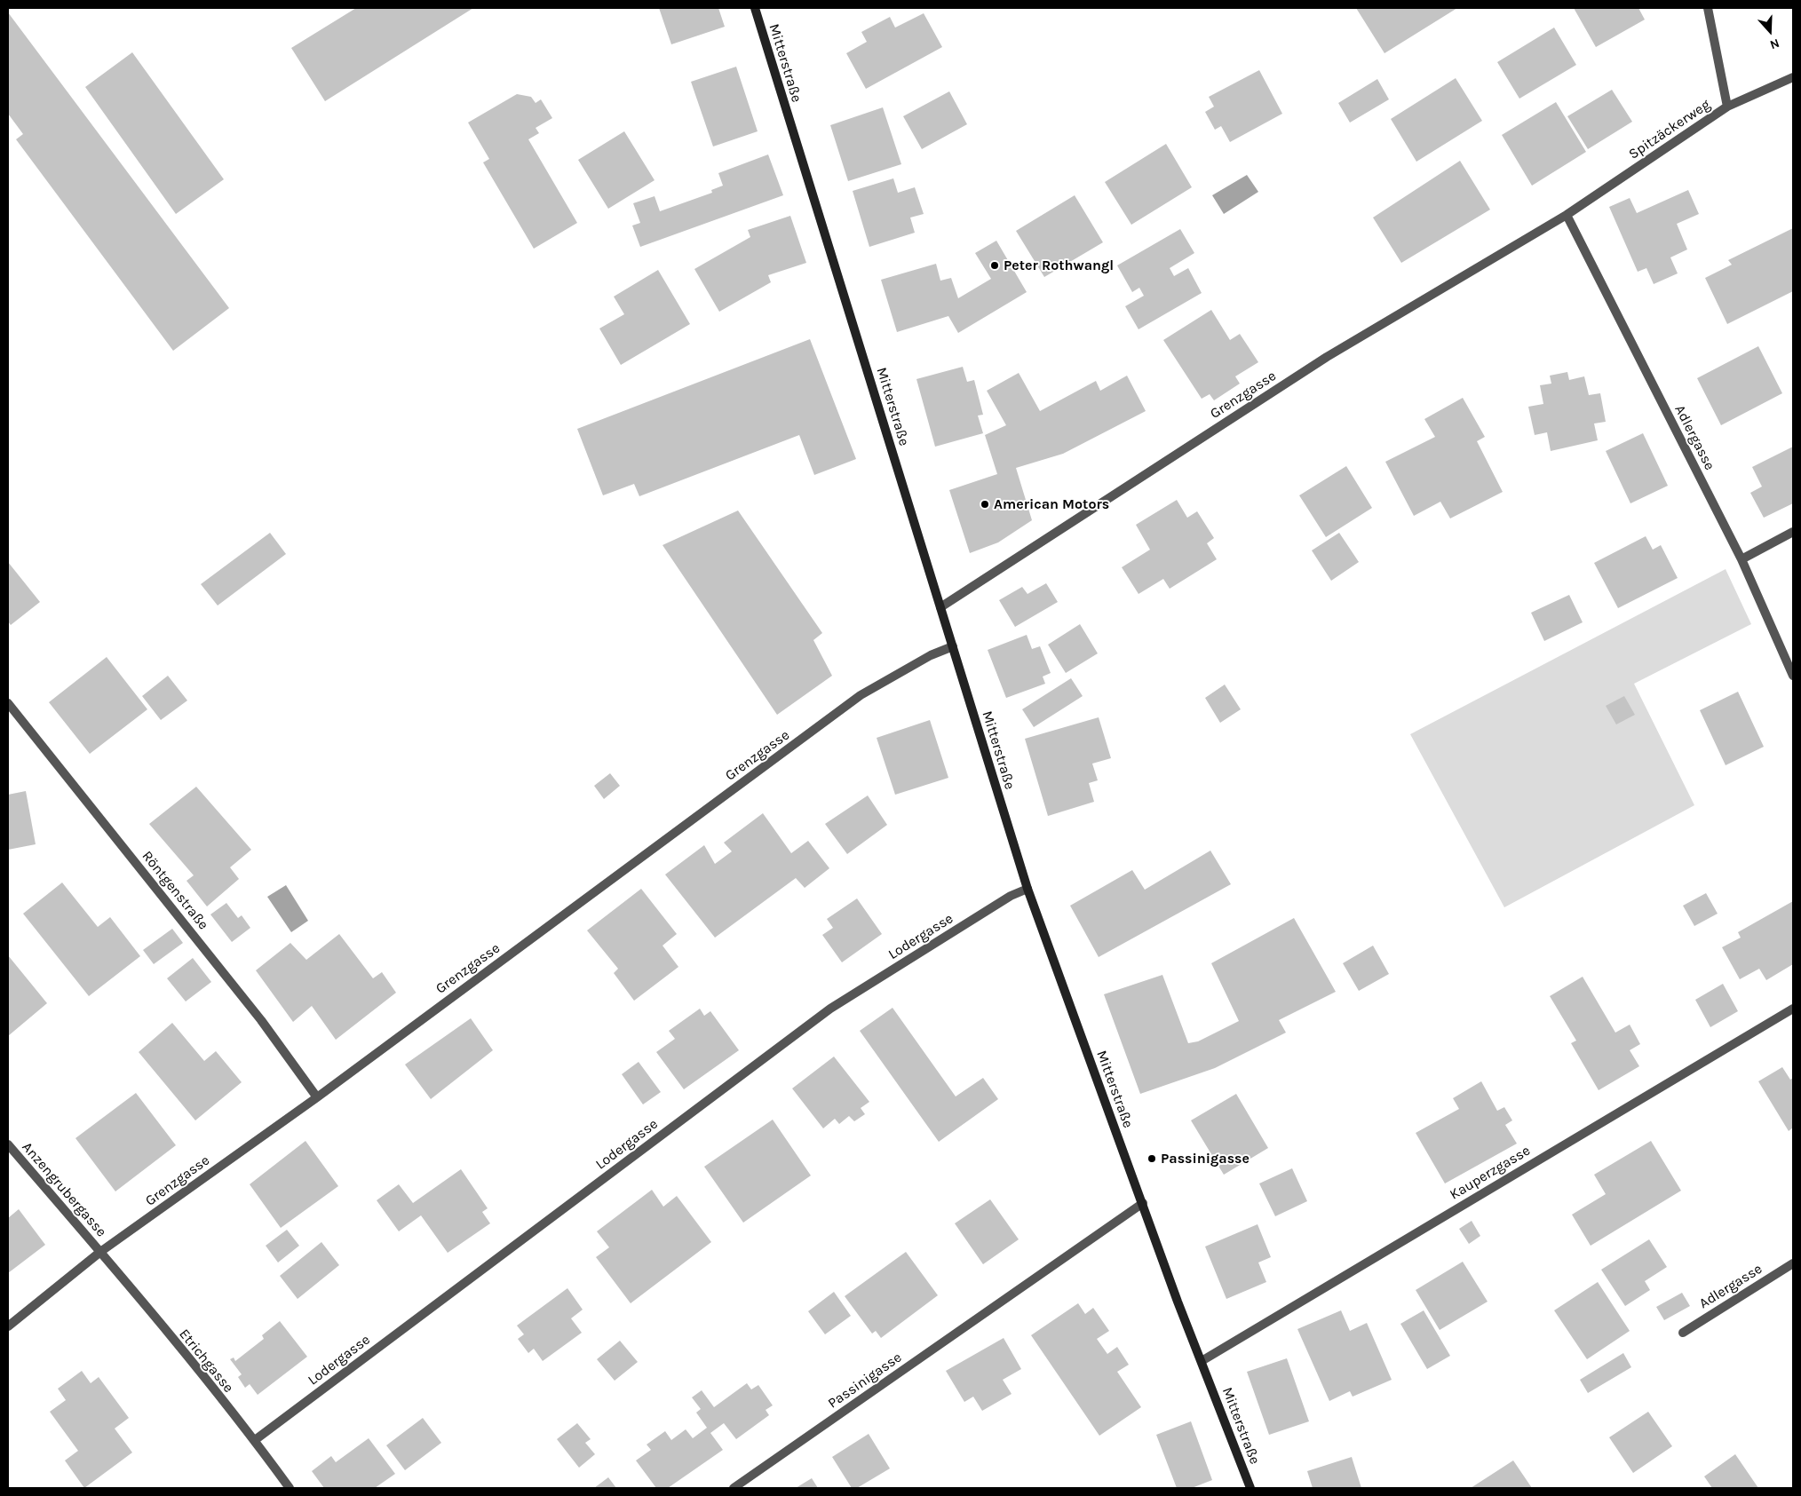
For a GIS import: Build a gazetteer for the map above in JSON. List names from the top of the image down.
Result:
{
  "streets": {
    "main road": ["Mitterstraße"],
    "street": [
      "Spitzäckerweg",
      "Grenzgasse",
      "Adlergasse",
      "Röntgenstraße",
      "Lodergasse",
      "Kauperzgasse",
      "Anzengrubergasse",
      "Etrichgasse",
      "Passinigasse"
    ]
  },
  "crossings": [
    ["Mitterstraße", "Grenzgasse"],
    ["Mitterstraße", "Lodergasse"],
    ["Mitterstraße", "Kauperzgasse"],
    ["Mitterstraße", "Passinigasse"],
    ["Spitzäckerweg", "Grenzgasse"],
    ["Spitzäckerweg", "Adlergasse"],
    ["Grenzgasse", "Adlergasse"],
    ["Grenzgasse", "Röntgenstraße"],
    ["Grenzgasse", "Anzengrubergasse"],
    ["Grenzgasse", "Etrichgasse"],
    ["Lodergasse", "Etrichgasse"],
    ["Anzengrubergasse", "Etrichgasse"]
  ],
  "places": ["Peter Rothwangl", "American Motors", "Passinigasse"],
  "north": "bottom"
}
